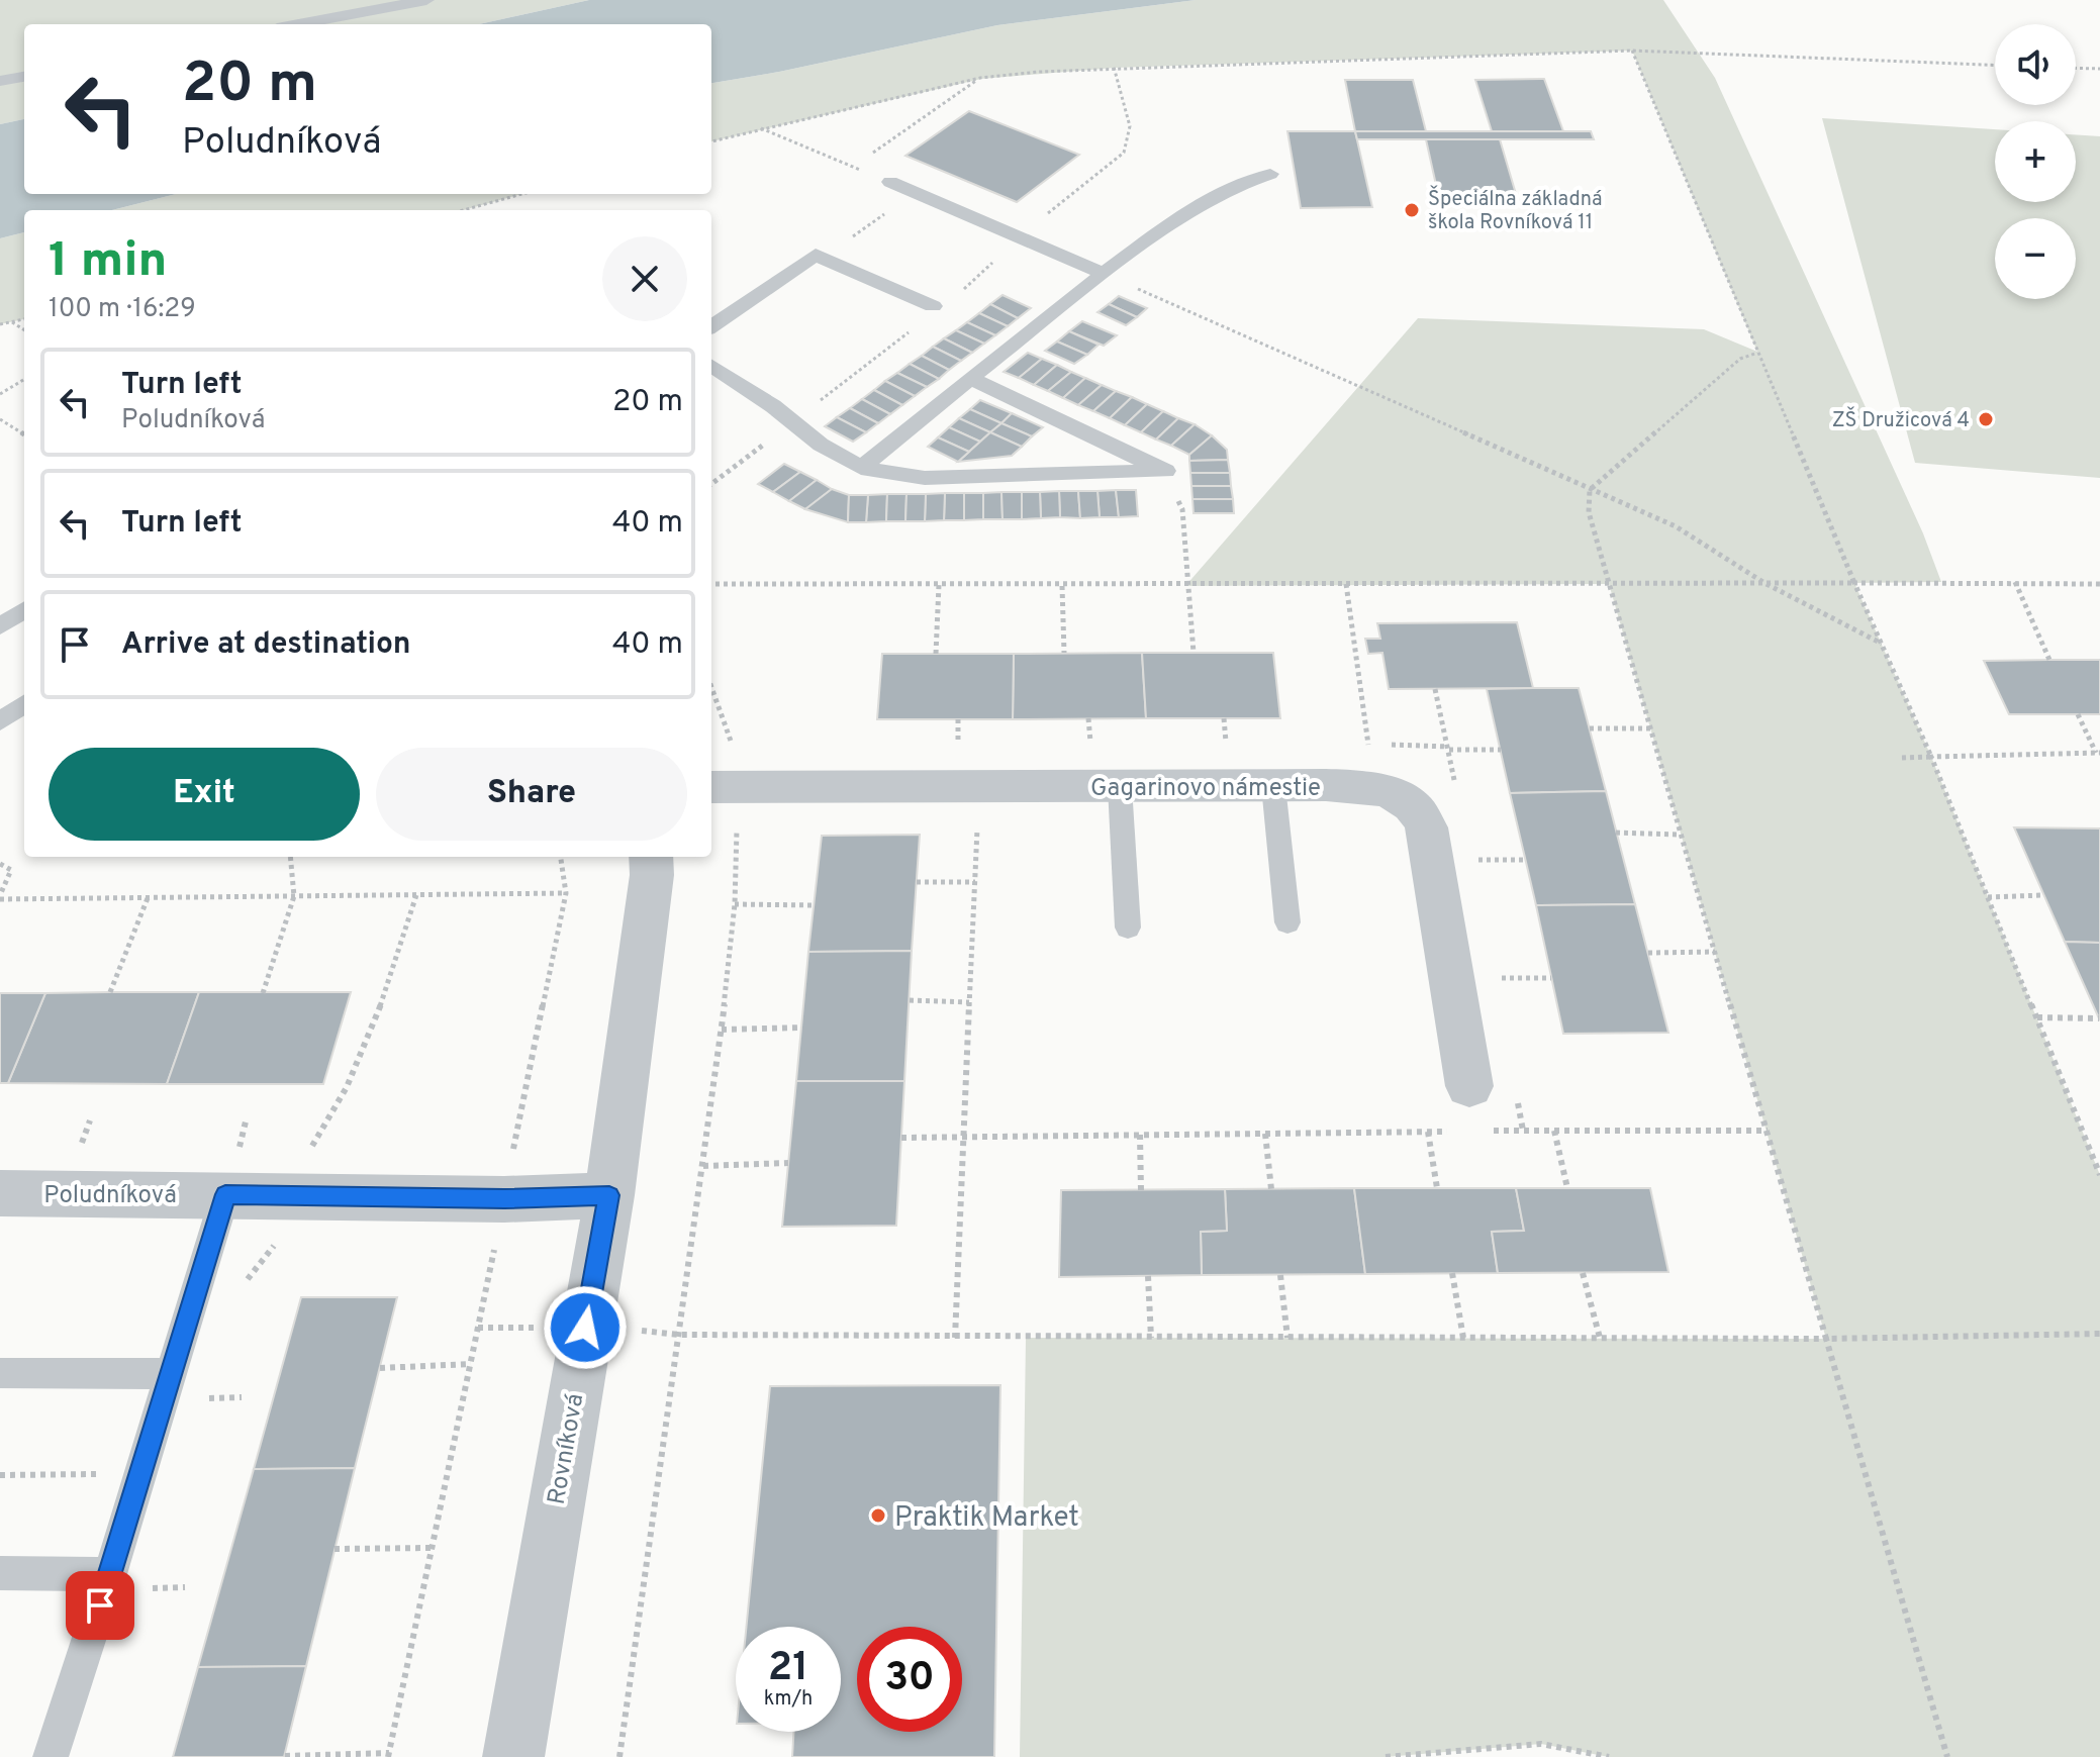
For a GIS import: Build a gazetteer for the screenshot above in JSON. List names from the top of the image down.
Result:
{
  "streets": {
    "street": ["Gagarinovo námestie", "Poludníková", "Rovníková"]
  },
  "crossings": [
    ["Poludníková", "Rovníková"]
  ],
  "places": ["Špeciálna základná škola Rovníková 11", "ZŠ Družicová 4", "Praktik Market"],
  "page": {
    "map_buttons": ["+", "−"],
    "turn": ["20 m", "Poludníková"],
    "heading": ["1 min", "100 m · 16:29"],
    "list": [
      {
        "name": "Turn left",
        "note": "Poludníková",
        "value": "20 m"
      },
      {
        "name": "Turn left",
        "value": "40 m"
      },
      {
        "name": "Arrive at destination",
        "value": "40 m"
      }
    ],
    "buttons": ["Exit", "Share"],
    "speed": "21 km/h",
    "limit": "30"
  }
}
